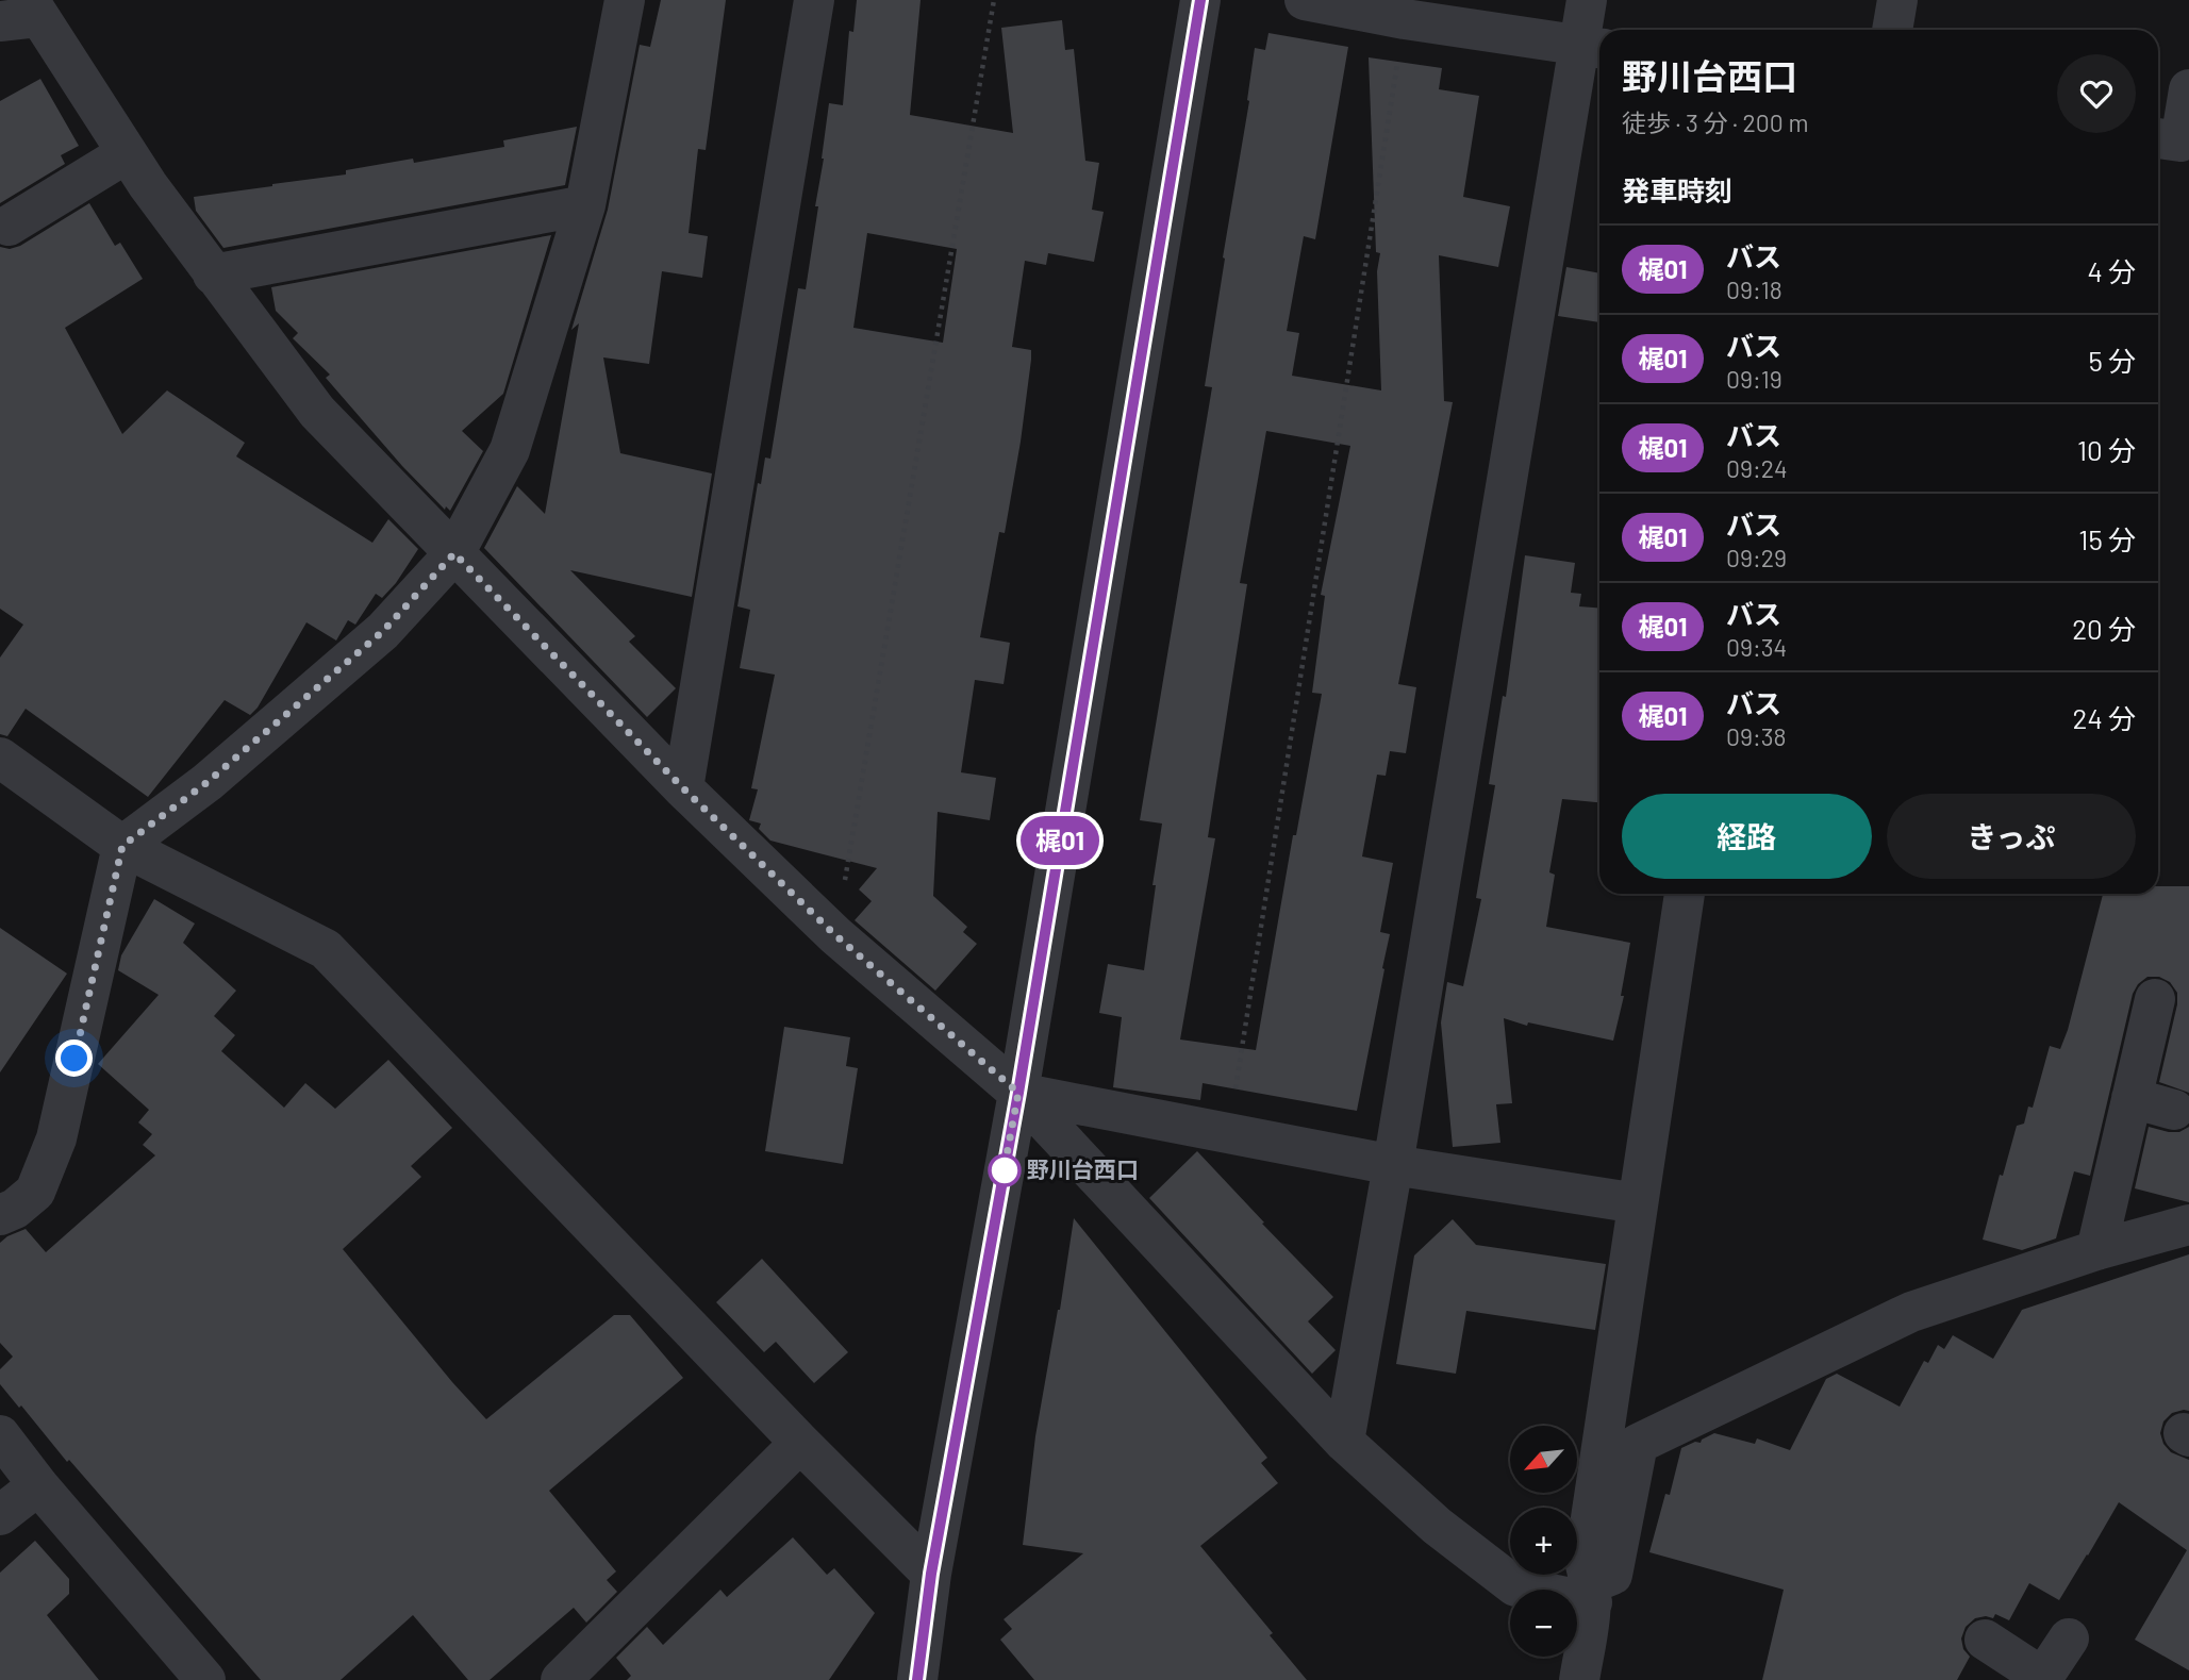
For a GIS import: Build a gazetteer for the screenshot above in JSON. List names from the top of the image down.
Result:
{
  "places": ["野川台西口"],
  "lines": ["bus line 梶01"],
  "north": "bottom left",
  "page": {
    "on_map": "梶01",
    "heading": [
      ["野川台西口", "徒歩 · 3 分 · 200 m"],
      "発車時刻"
    ],
    "list": [
      {
        "mark": "梶01",
        "name": "バス",
        "note": "09:18",
        "value": "4 分"
      },
      {
        "mark": "梶01",
        "name": "バス",
        "note": "09:19",
        "value": "5 分"
      },
      {
        "mark": "梶01",
        "name": "バス",
        "note": "09:24",
        "value": "10 分"
      },
      {
        "mark": "梶01",
        "name": "バス",
        "note": "09:29",
        "value": "15 分"
      },
      {
        "mark": "梶01",
        "name": "バス",
        "note": "09:34",
        "value": "20 分"
      },
      {
        "mark": "梶01",
        "name": "バス",
        "note": "09:38",
        "value": "24 分"
      }
    ],
    "buttons": ["経路", "きっぷ"],
    "map_buttons": ["+", "−"]
  }
}
